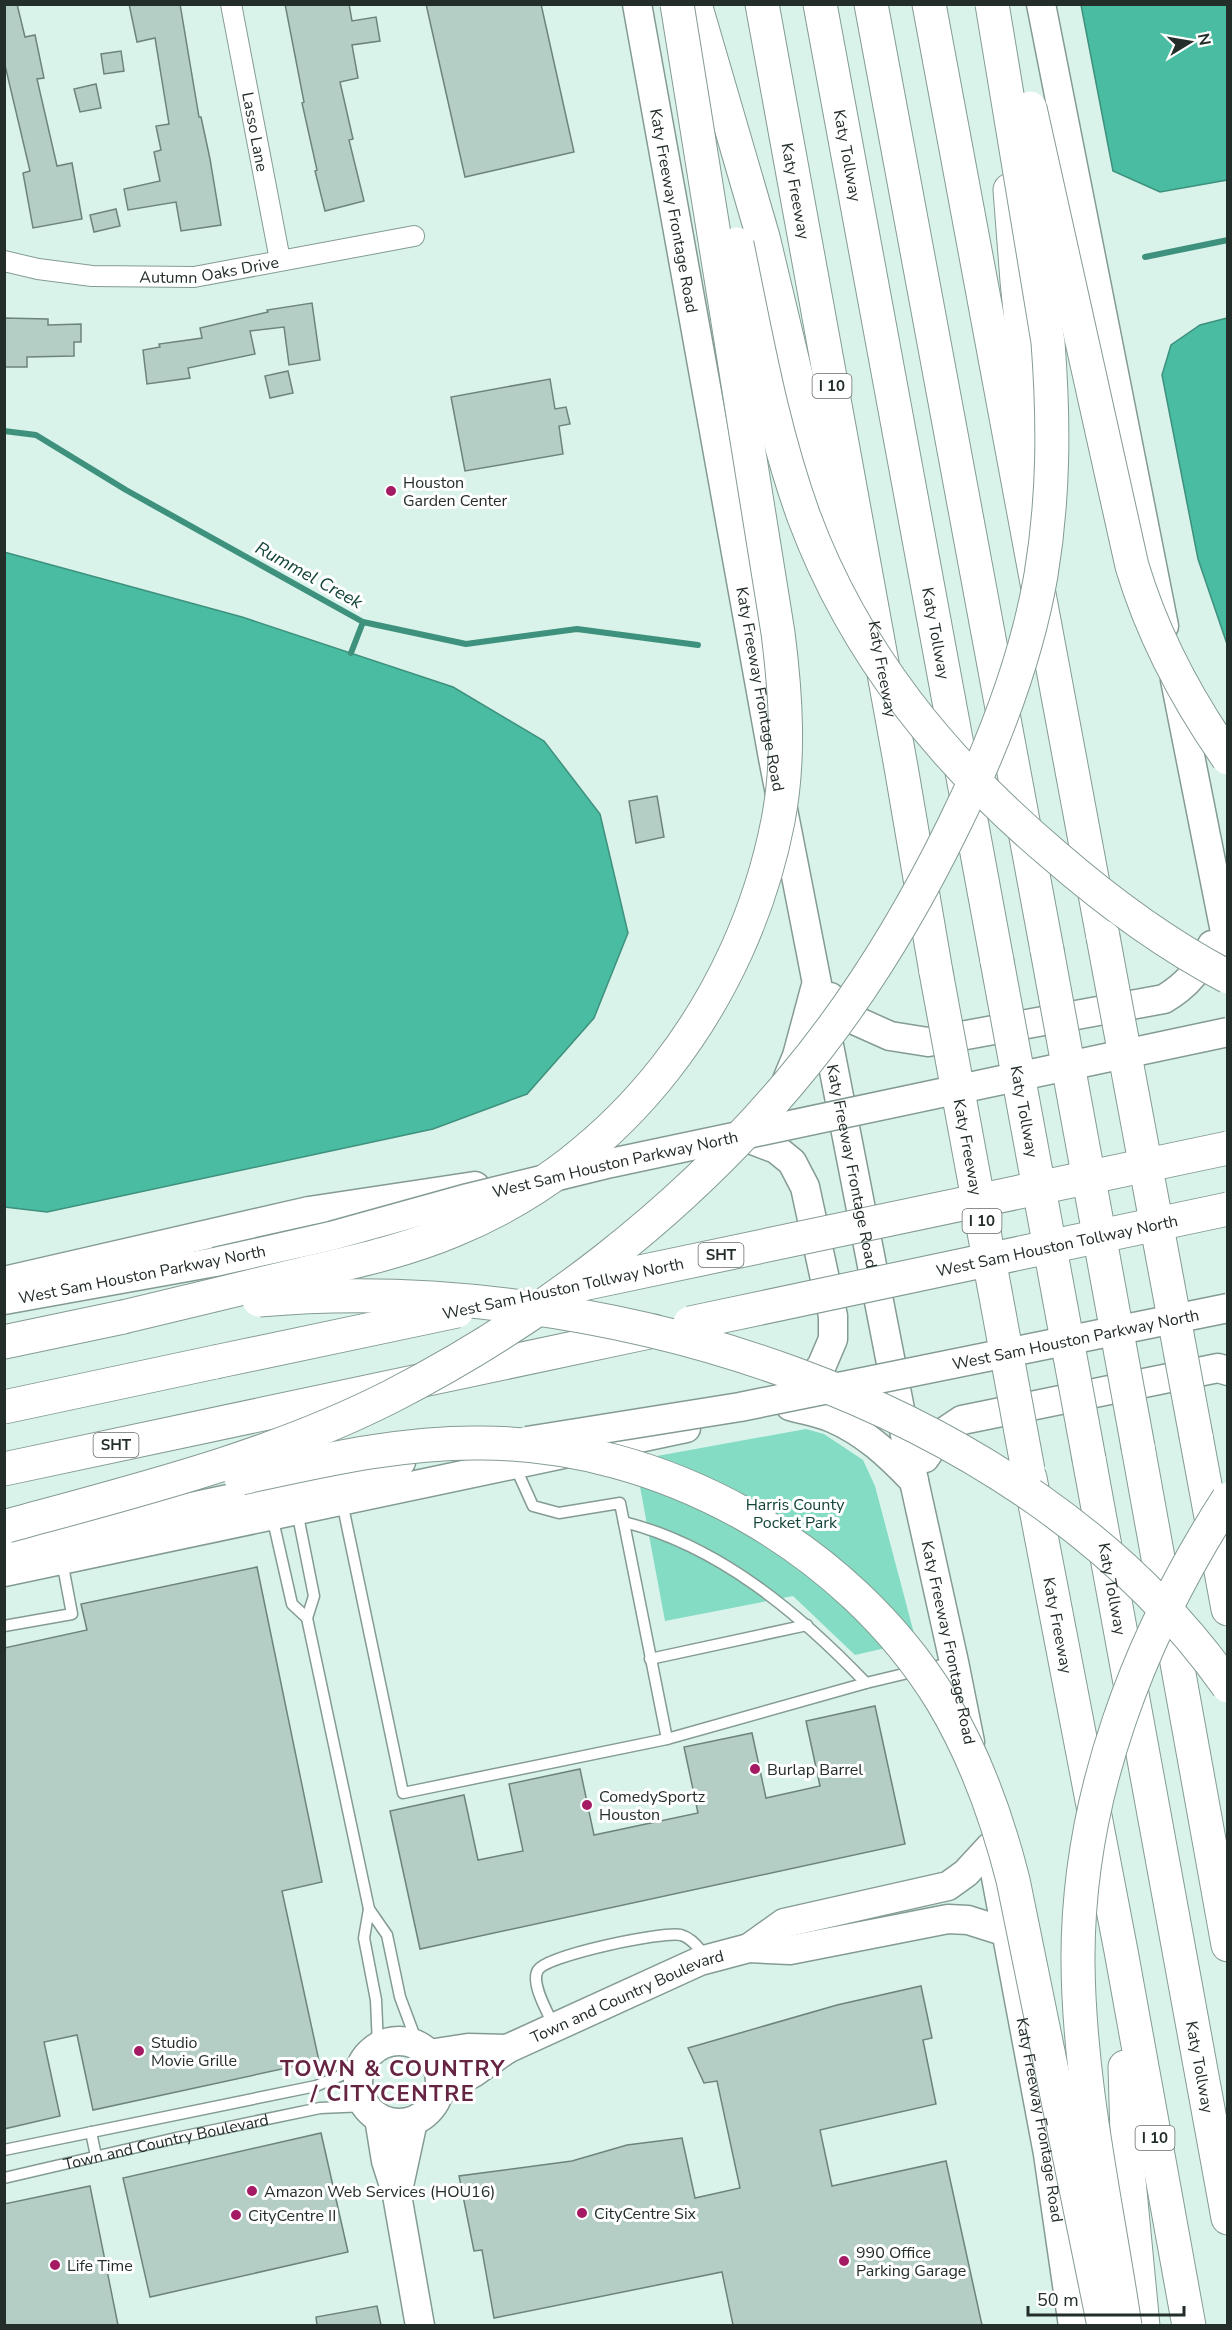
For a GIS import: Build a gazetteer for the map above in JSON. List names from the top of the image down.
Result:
{
  "streets": {
    "highway": [
      "Katy Tollway",
      "Katy Freeway",
      "I 10",
      "West Sam Houston Tollway North",
      "SHT"
    ],
    "main road": ["Katy Freeway Frontage Road", "West Sam Houston Parkway North", "Town and Country Boulevard"],
    "street": ["Lasso Lane", "Autumn Oaks Drive"]
  },
  "crossings": [
    ["Lasso Lane", "Autumn Oaks Drive"],
    ["Katy Freeway Frontage Road", "Town and Country Boulevard"]
  ],
  "districts": ["TOWN & COUNTRY / CITYCENTRE"],
  "water": ["Rummel Creek"],
  "parks": ["Harris County Pocket Park"],
  "places": [
    "Houston Garden Center",
    "Burlap Barrel",
    "ComedySportz Houston",
    "Studio Movie Grille",
    "Amazon Web Services (HOU16)",
    "CityCentre Six",
    "CityCentre II",
    "990 Office Parking Garage",
    "Life Time"
  ],
  "scale_bar": "50 m",
  "north": "right"
}
